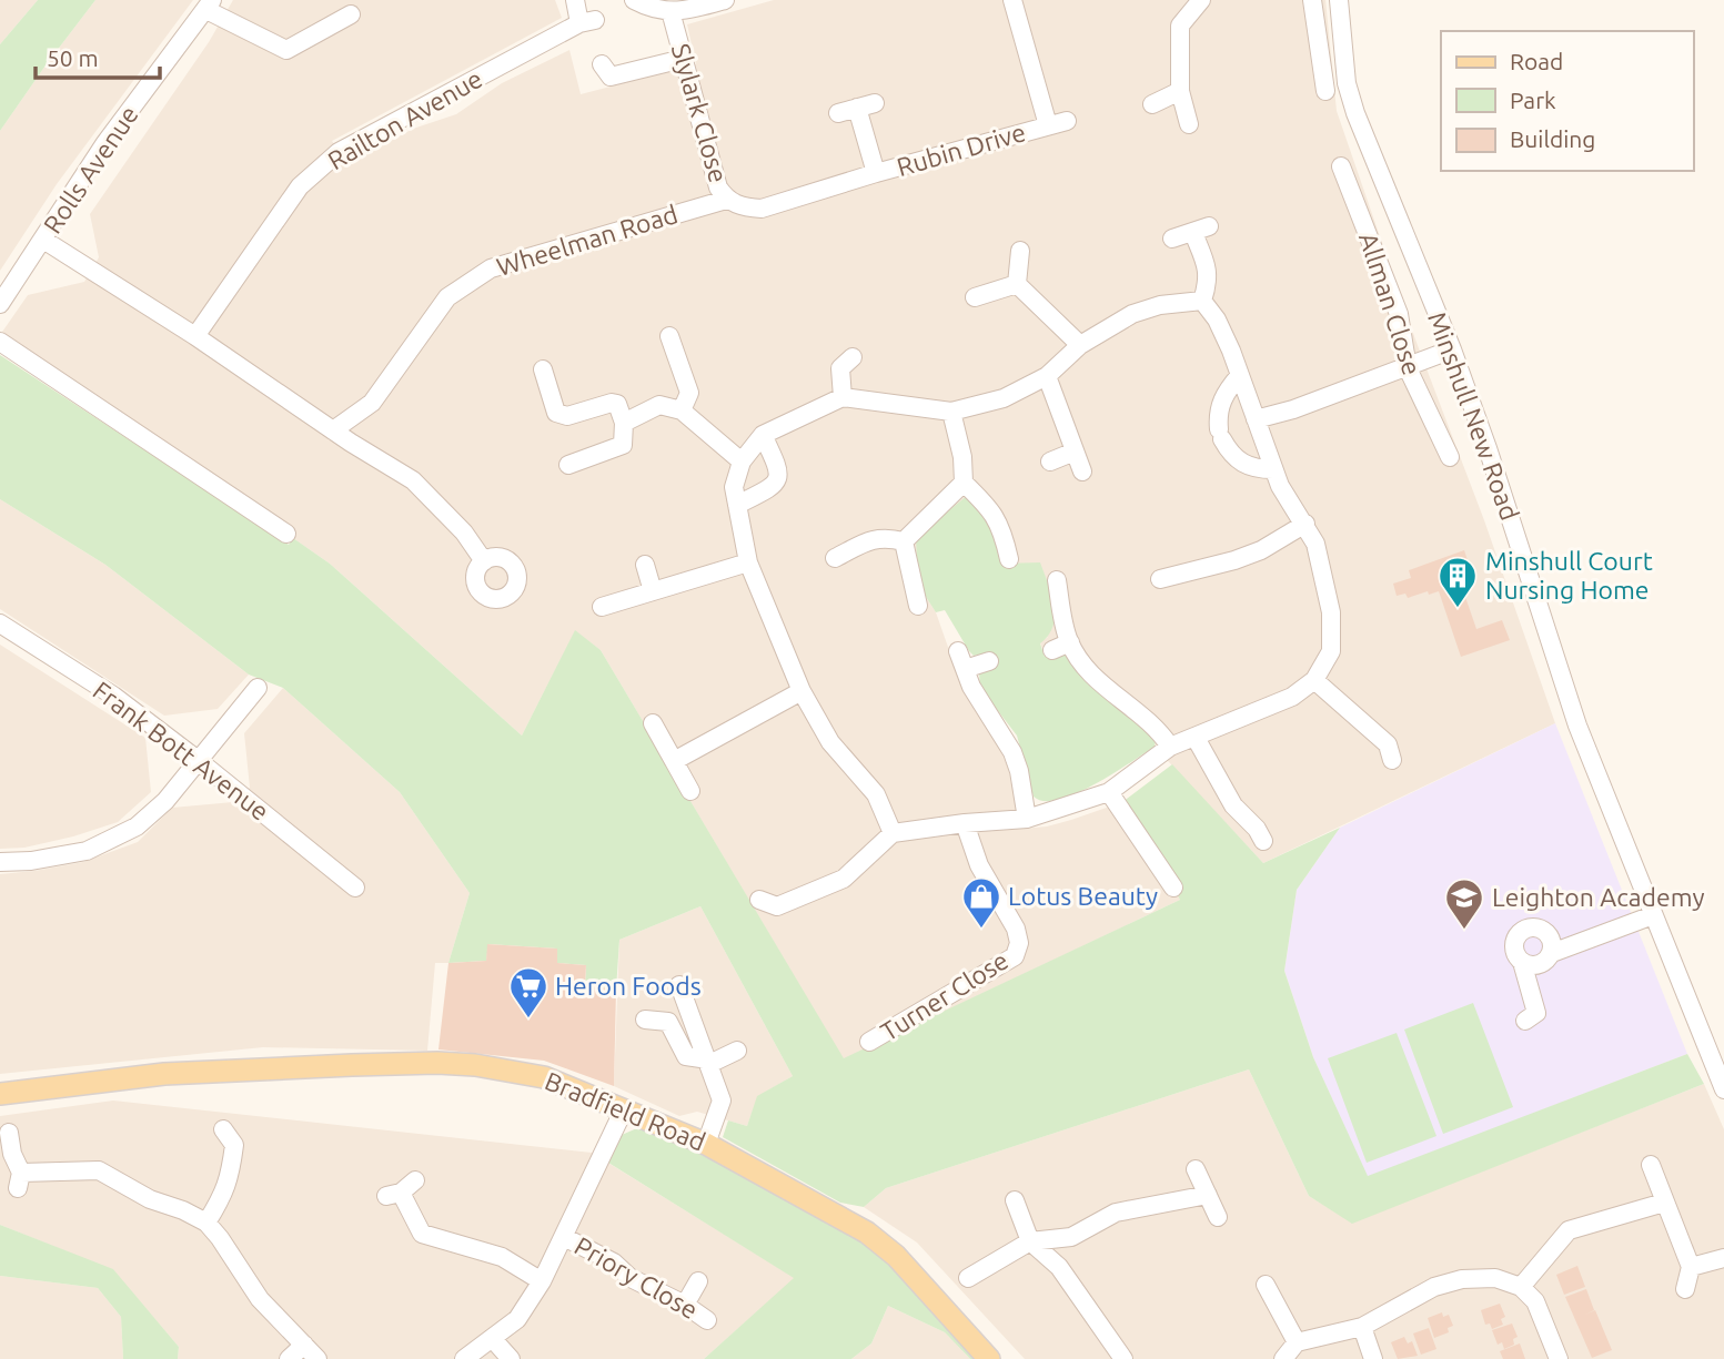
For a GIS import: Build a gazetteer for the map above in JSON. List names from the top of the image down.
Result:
{
  "streets": {
    "main road": ["Bradfield Road"],
    "street": [
      "Slylark Close",
      "Railton Avenue",
      "Rubin Drive",
      "Rolls Avenue",
      "Wheelman Road",
      "Allman Close",
      "Minshull New Road",
      "Frank Bott Avenue",
      "Turner Close",
      "Priory Close"
    ]
  },
  "crossings": [
    ["Slylark Close", "Rubin Drive"],
    ["Slylark Close", "Wheelman Road"]
  ],
  "places": {
    "building": ["Minshull Court Nursing Home"],
    "shop": ["Lotus Beauty"],
    "school or university": ["Leighton Academy"],
    "supermarket": ["Heron Foods"]
  },
  "legend": ["Road", "Park", "Building"],
  "scale_bar": "50 m"
}
